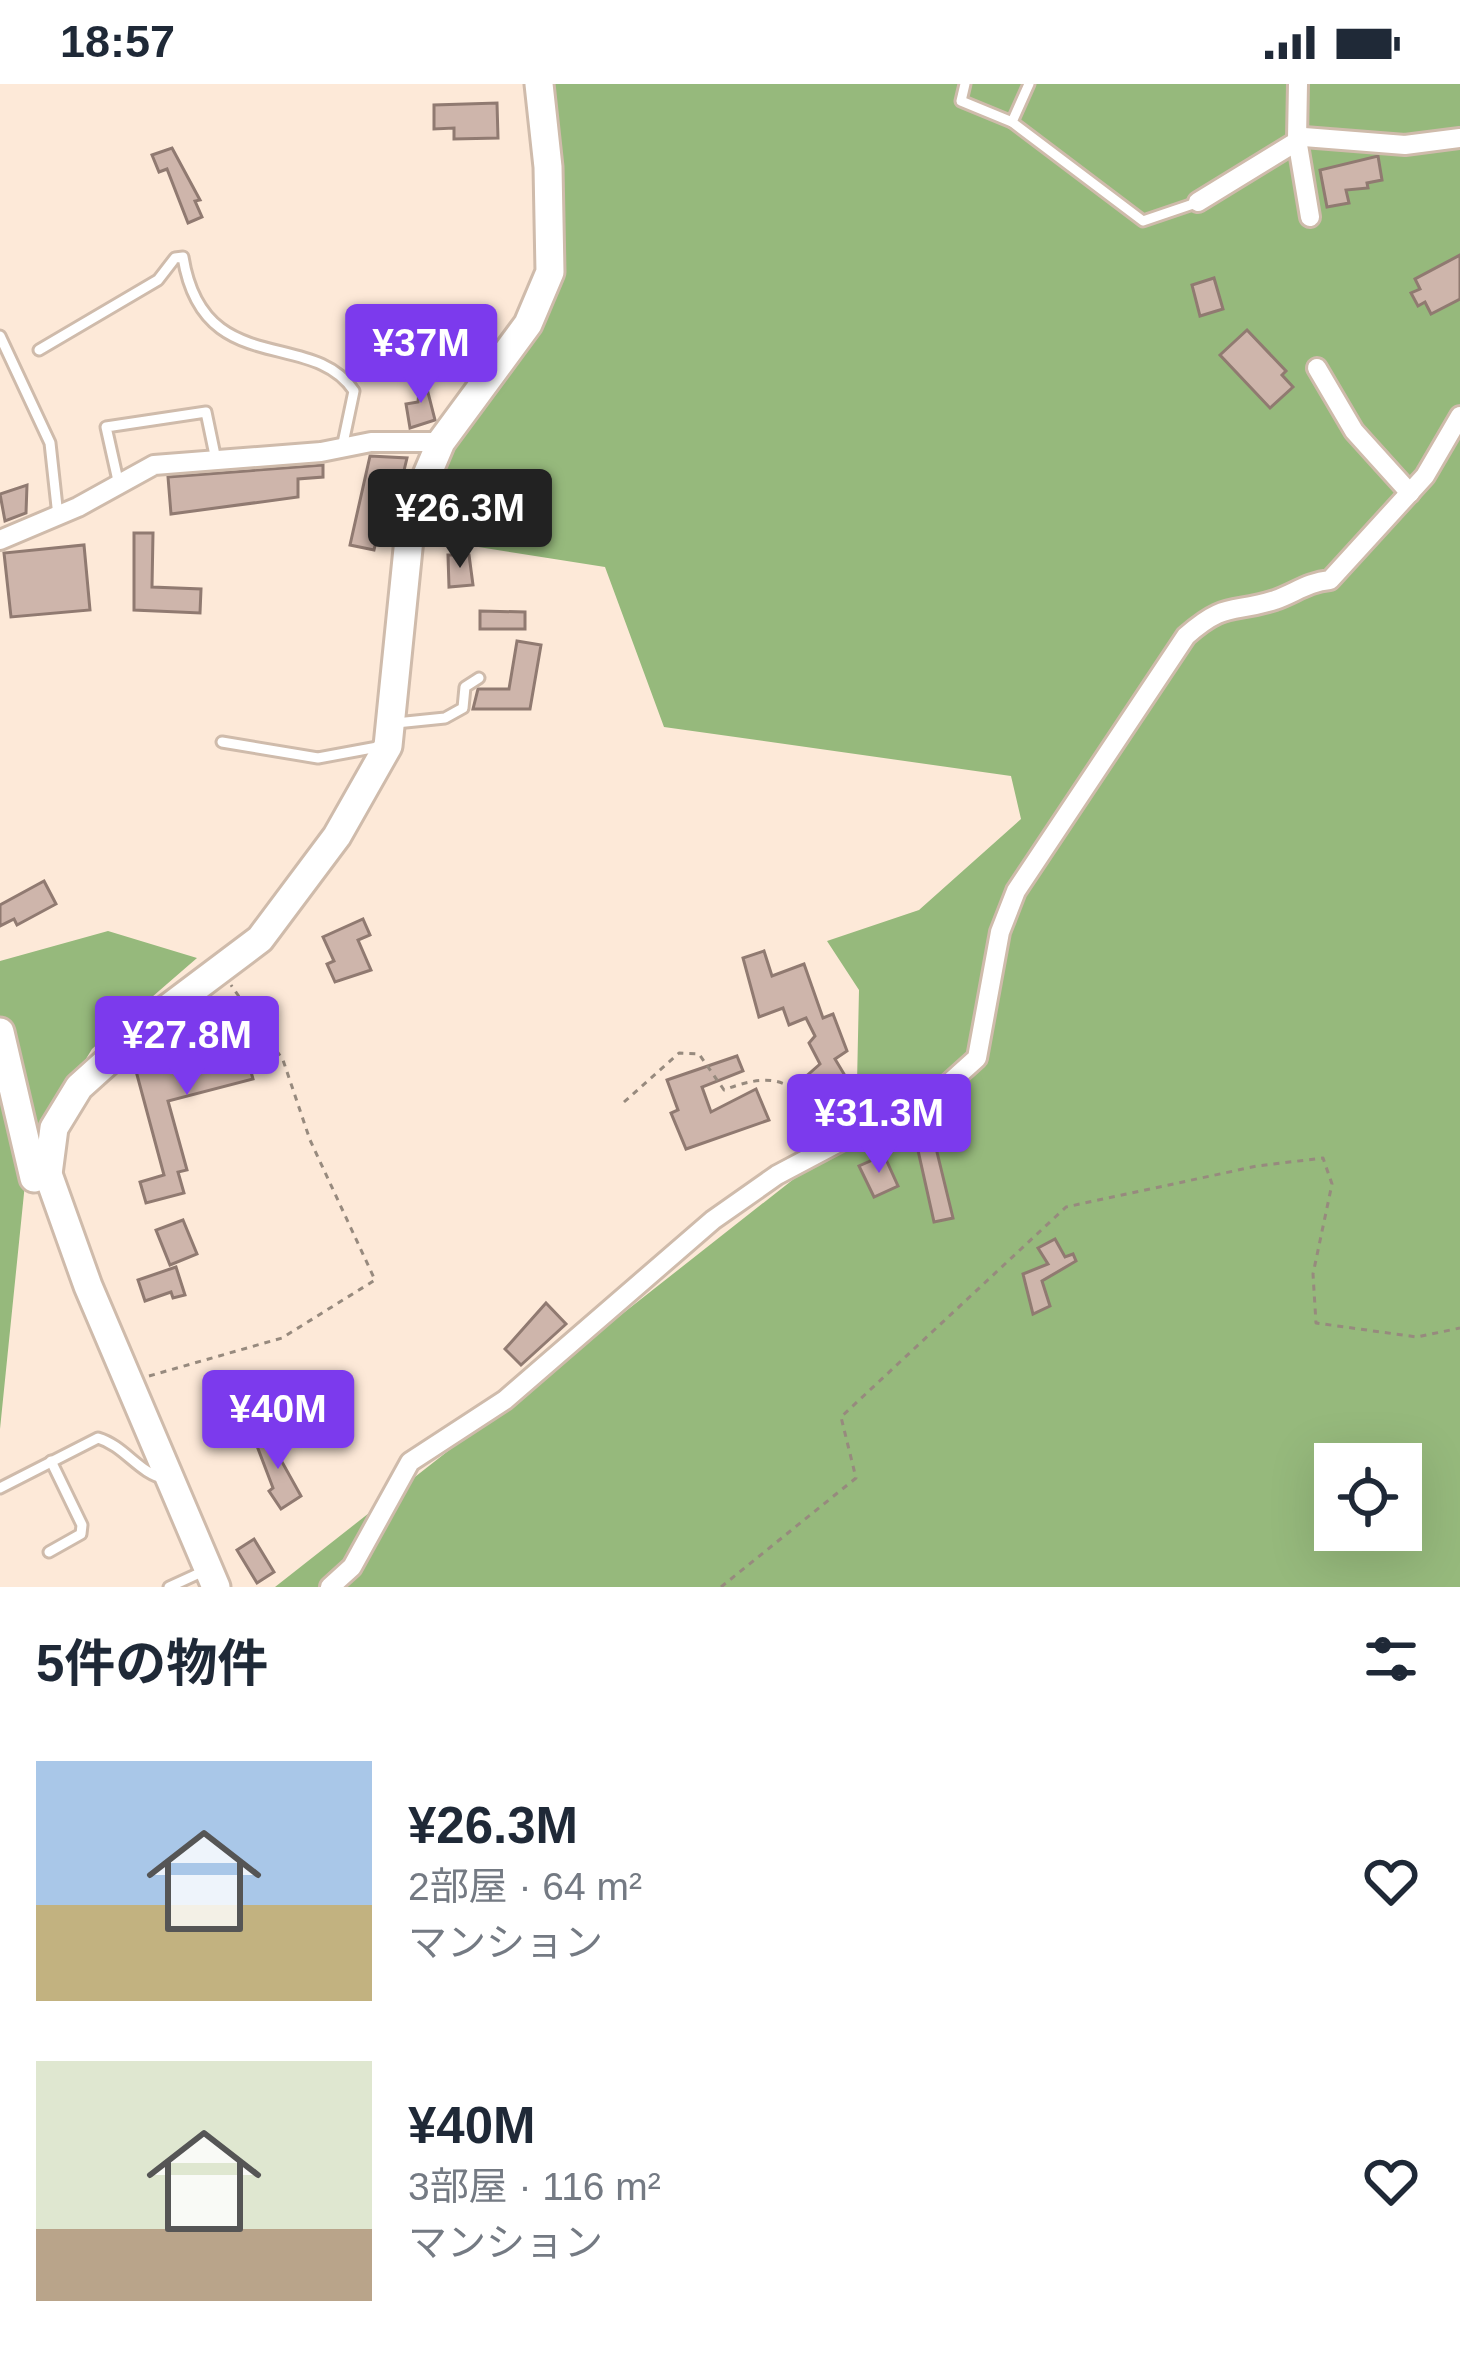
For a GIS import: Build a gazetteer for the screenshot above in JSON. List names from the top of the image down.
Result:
{
  "page": {
    "status": "18:57",
    "price": [
      "¥37M",
      "¥26.3M",
      "¥27.8M",
      "¥31.3M",
      "¥40M"
    ],
    "heading": "5件の物件",
    "list": [
      {
        "name": "¥26.3M",
        "note": "2部屋 · 64 m² · マンション"
      },
      {
        "name": "¥40M",
        "note": "3部屋 · 116 m² · マンション"
      }
    ]
  }
}
